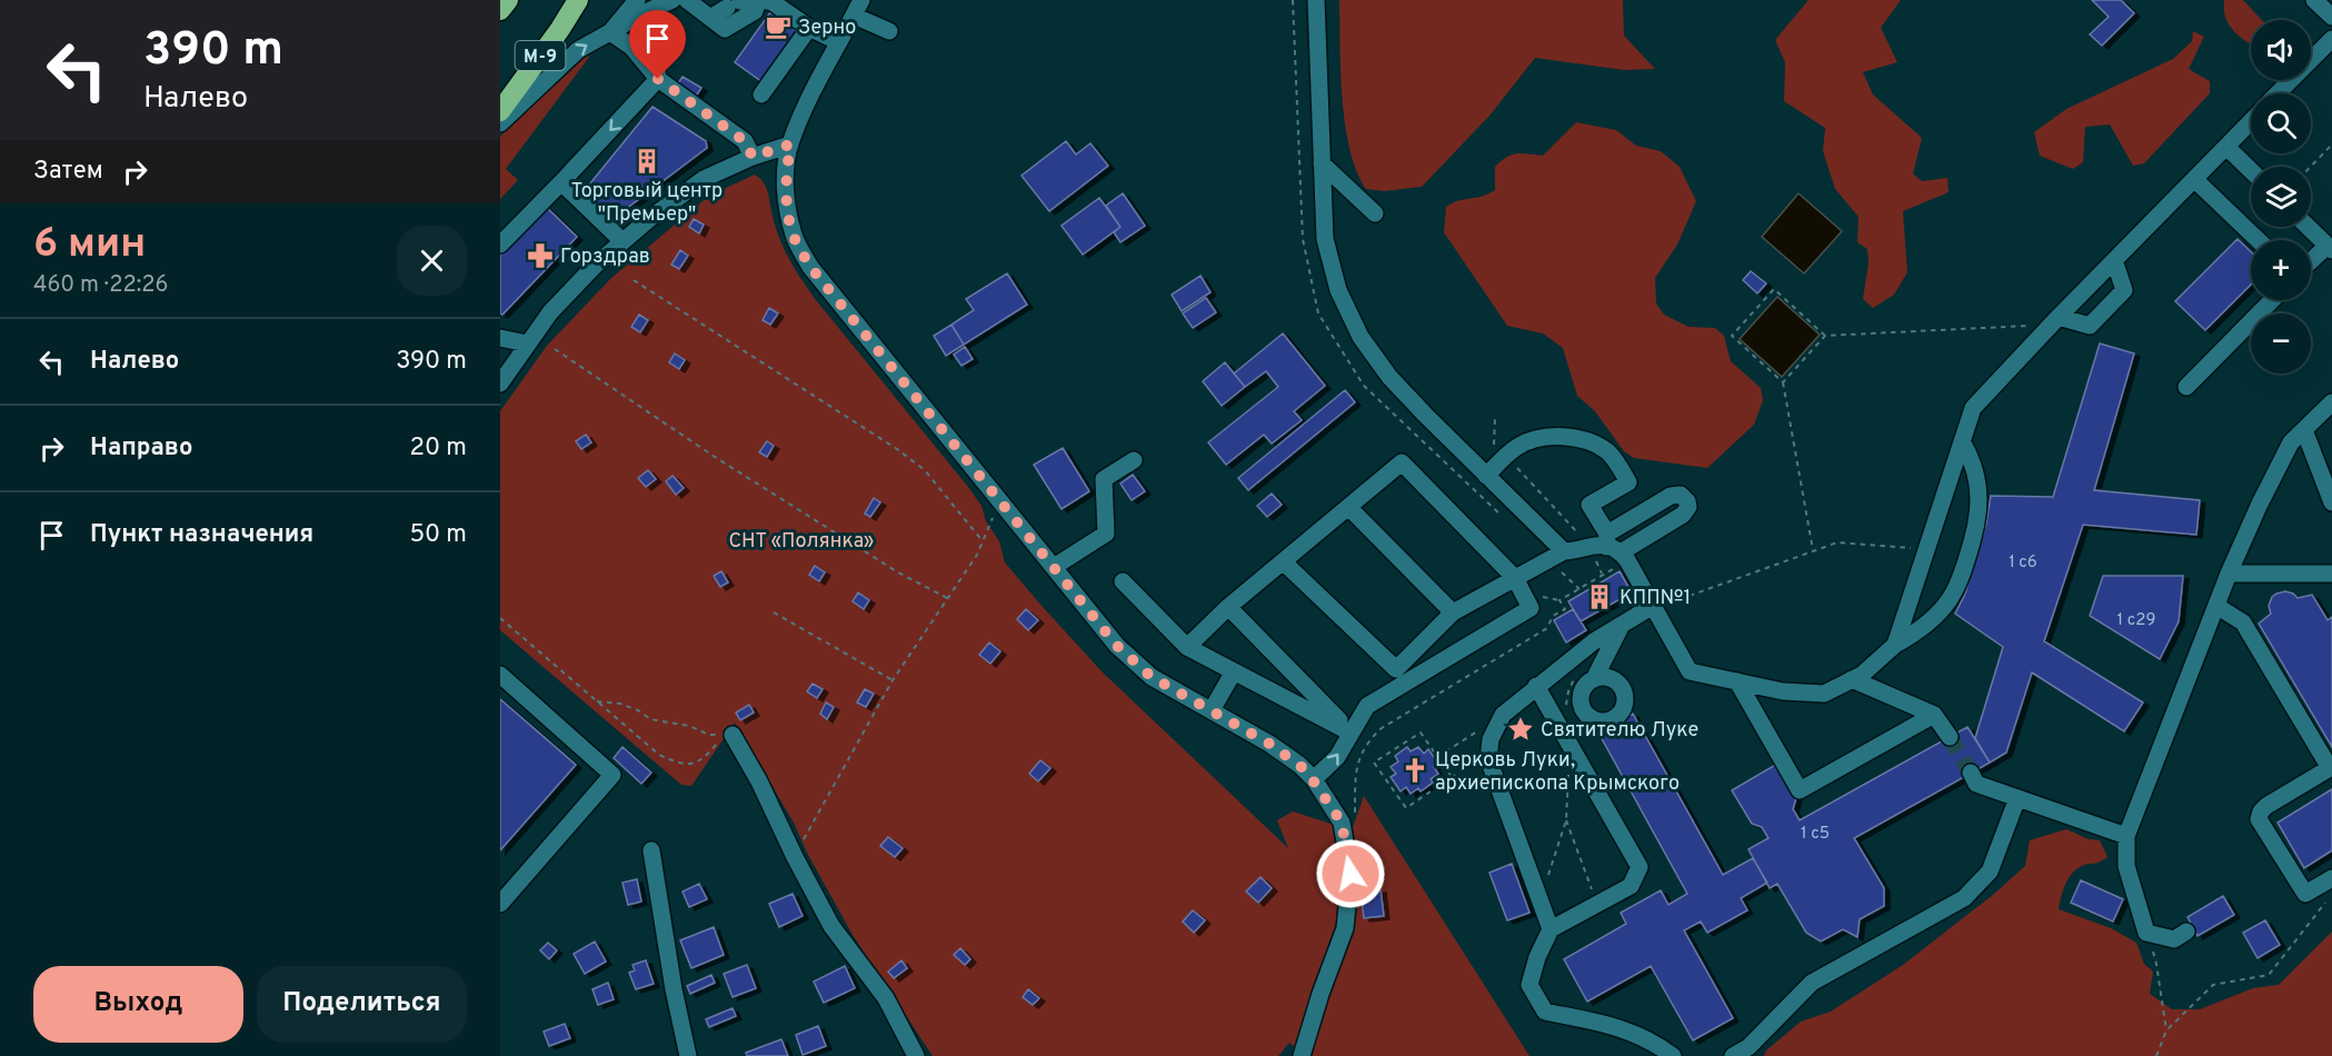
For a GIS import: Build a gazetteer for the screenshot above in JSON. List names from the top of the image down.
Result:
{
  "streets": {
    "highway": ["М-9"]
  },
  "parks": ["СНТ «Полянка»"],
  "places": {
    "cafe": ["Зерно"],
    "building": ["Торговый центр \"Премьер\"", "КПП№1"],
    "pharmacy": ["Горздрав"],
    "place": ["Святителю Луке"],
    "church": ["Церковь Луки, архиепископа Крымского"]
  },
  "house_numbers": ["1 с6", "1 с29", "1 с5"],
  "page": {
    "turn": ["390 m", "Налево"],
    "map_buttons": ["+", "−"],
    "then": "Затем",
    "heading": ["6 мин", "460 m · 22:26"],
    "list": [
      {
        "name": "Налево",
        "value": "390 m"
      },
      {
        "name": "Направо",
        "value": "20 m"
      },
      {
        "name": "Пункт назначения",
        "value": "50 m"
      }
    ],
    "buttons": ["Выход", "Поделиться"]
  }
}
